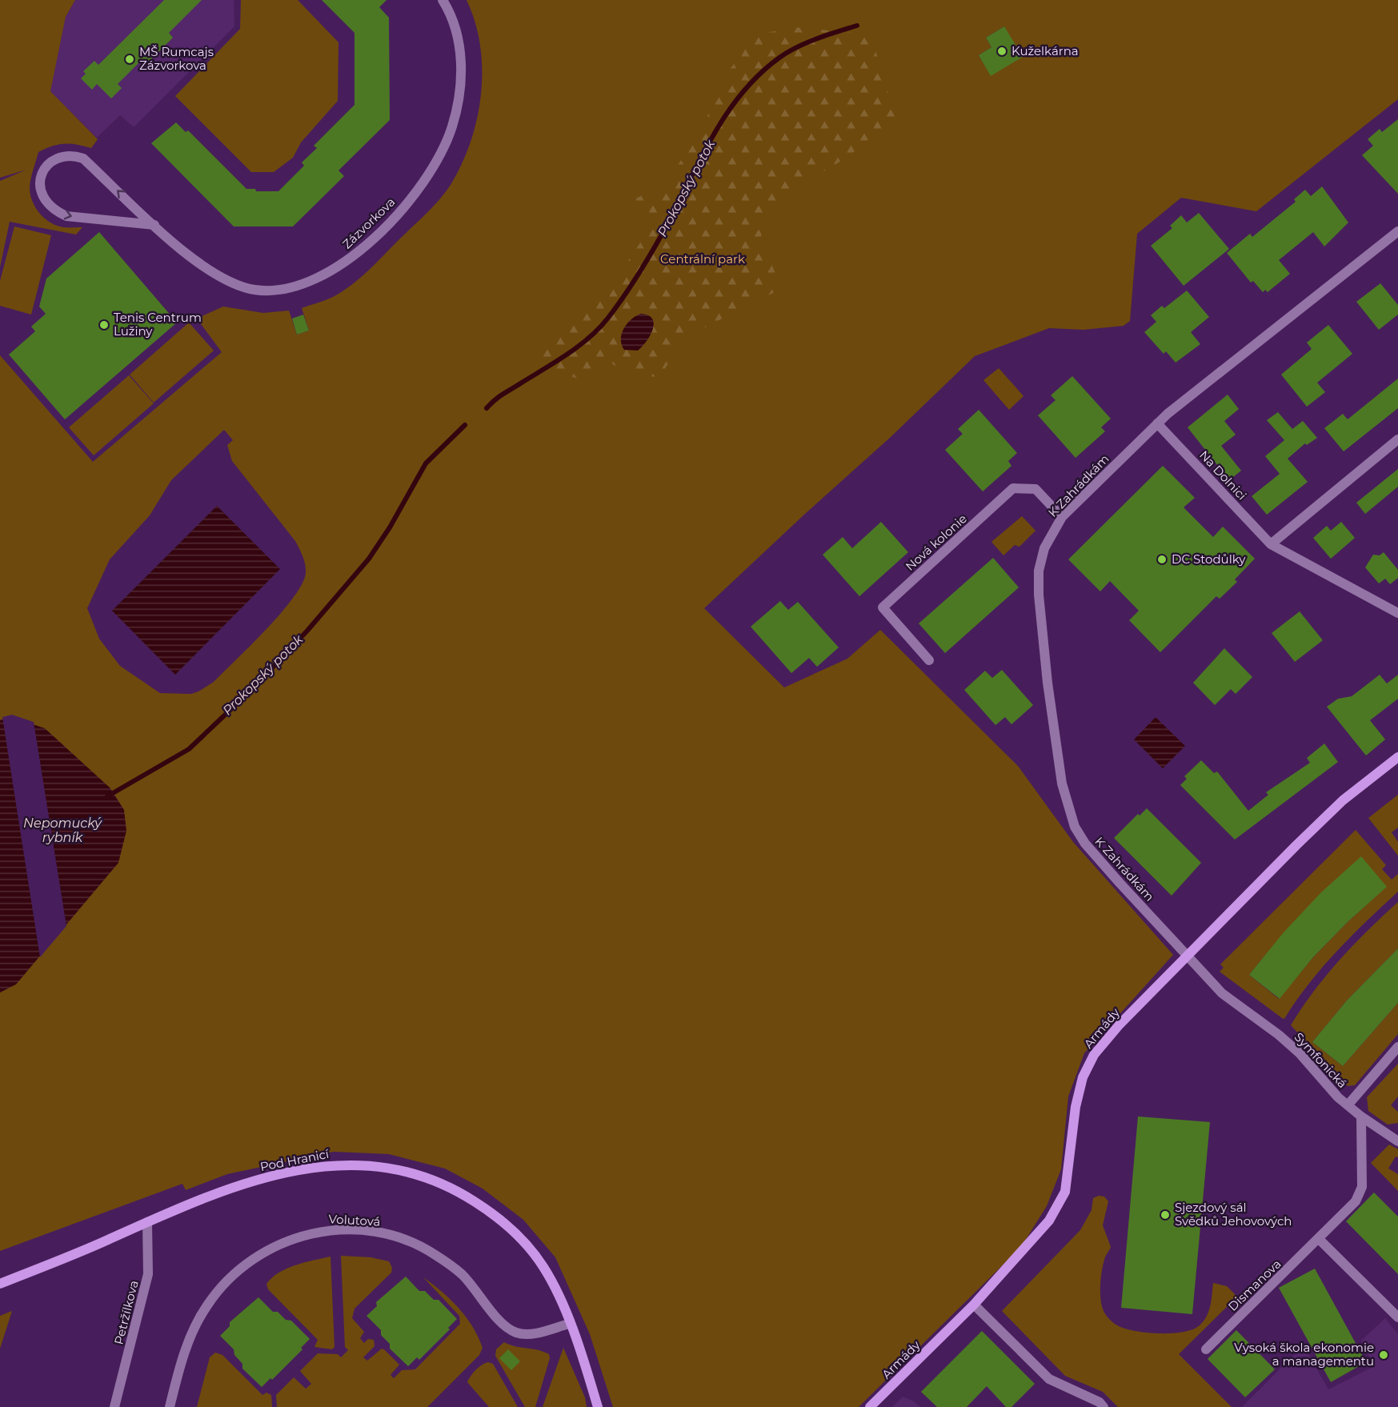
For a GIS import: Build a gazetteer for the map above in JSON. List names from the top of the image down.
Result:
{
  "streets": {
    "street": [
      "Zázvorkova",
      "Na Dolnici",
      "K Zahrádkám",
      "Nová kolonie",
      "Armády",
      "Symfonická",
      "Pod Hranicí",
      "Volutová",
      "Dismanova",
      "Petržílkova"
    ]
  },
  "crossings": [
    ["Na Dolnici", "K Zahrádkám"],
    ["K Zahrádkám", "Nová kolonie"],
    ["K Zahrádkám", "Armády"],
    ["K Zahrádkám", "Symfonická"],
    ["Armády", "Symfonická"],
    ["Symfonická", "Dismanova"],
    ["Pod Hranicí", "Volutová"],
    ["Pod Hranicí", "Petržílkova"]
  ],
  "water": ["Prokopský potok", "Nepomucký rybník"],
  "parks": ["Centrální park"],
  "places": [
    "Kuželkárna",
    "MŠ Rumcajs Zázvorkova",
    "Tenis Centrum Lužiny",
    "DC Stodůlky",
    "Sjezdový sál Svědků Jehovových",
    "Vysoká škola ekonomie a managementu"
  ]
}
